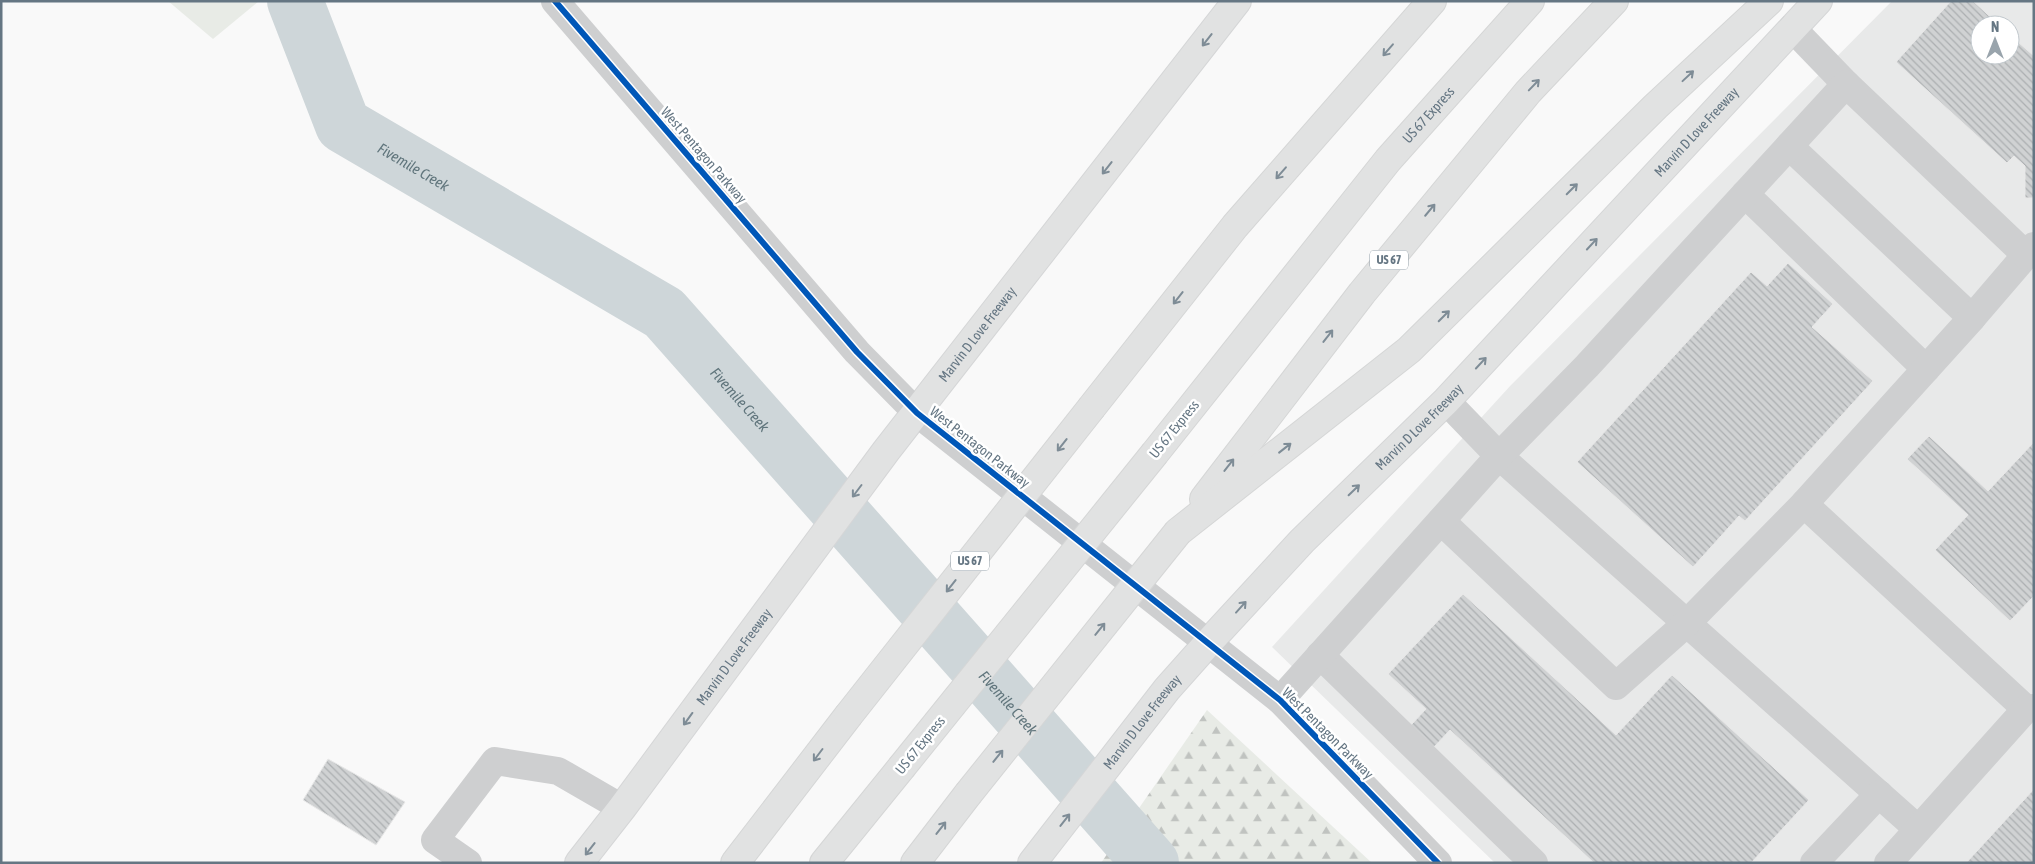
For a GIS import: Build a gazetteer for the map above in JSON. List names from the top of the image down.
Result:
{
  "streets": {
    "main road": ["US 67 Express", "Marvin D Love Freeway", "US 67"],
    "street": ["West Pentagon Parkway"]
  },
  "crossings": [
    ["Marvin D Love Freeway", "West Pentagon Parkway"]
  ],
  "water": ["Fivemile Creek"],
  "north": "top"
}
